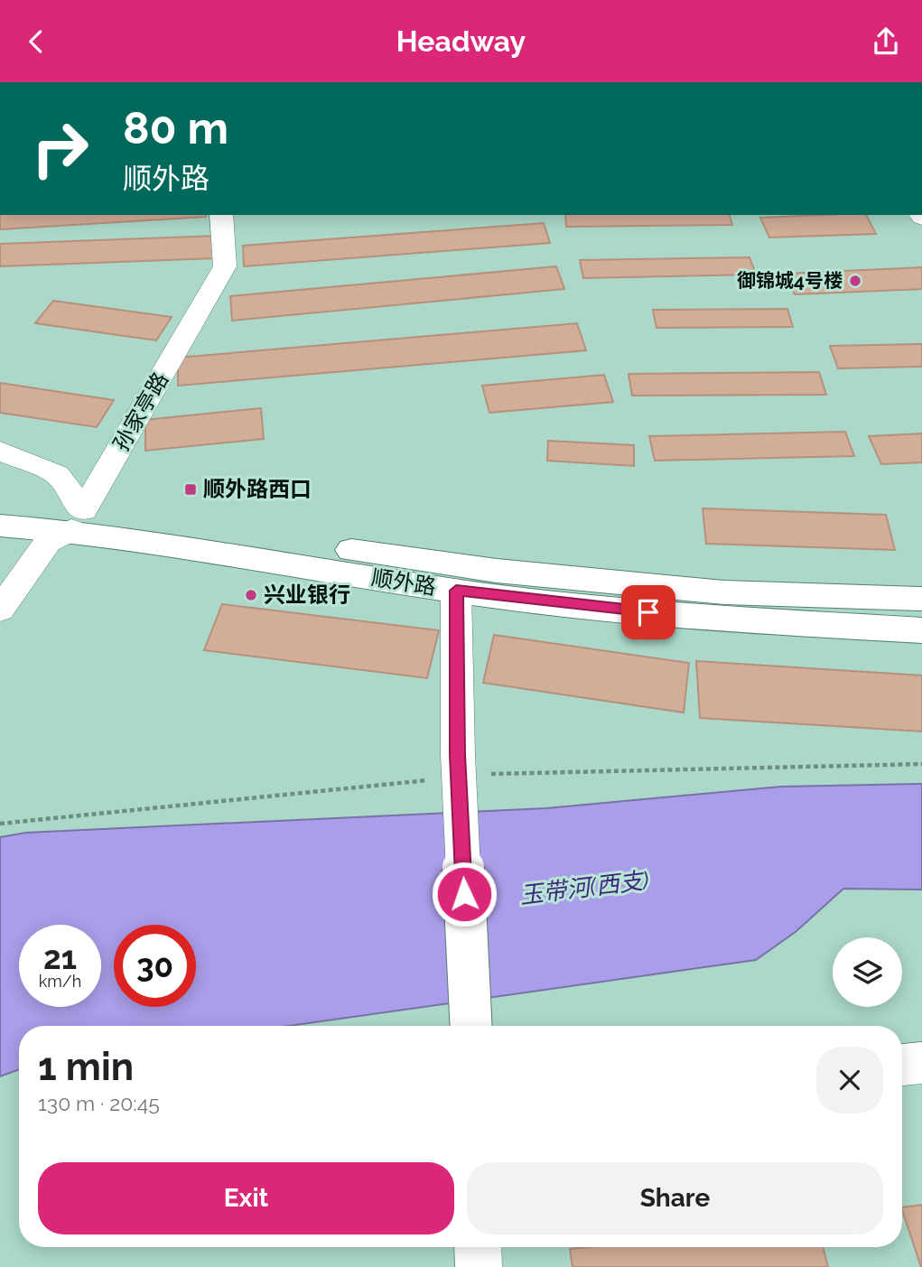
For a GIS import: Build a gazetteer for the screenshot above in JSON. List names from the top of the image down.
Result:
{
  "streets": {
    "main road": ["顺外路"],
    "lane": ["孙家亭路"]
  },
  "crossings": [
    ["孙家亭路", "顺外路"]
  ],
  "water": ["玉带河(西支)"],
  "places": {
    "other": ["御锦城4号楼", "兴业银行"],
    "transit": ["顺外路西口"]
  },
  "page": {
    "header": "Headway",
    "turn": ["80 m", "顺外路"],
    "speed": "21 km/h",
    "limit": "30",
    "heading": ["1 min", "130 m · 20:45"],
    "buttons": ["Exit", "Share"]
  }
}
